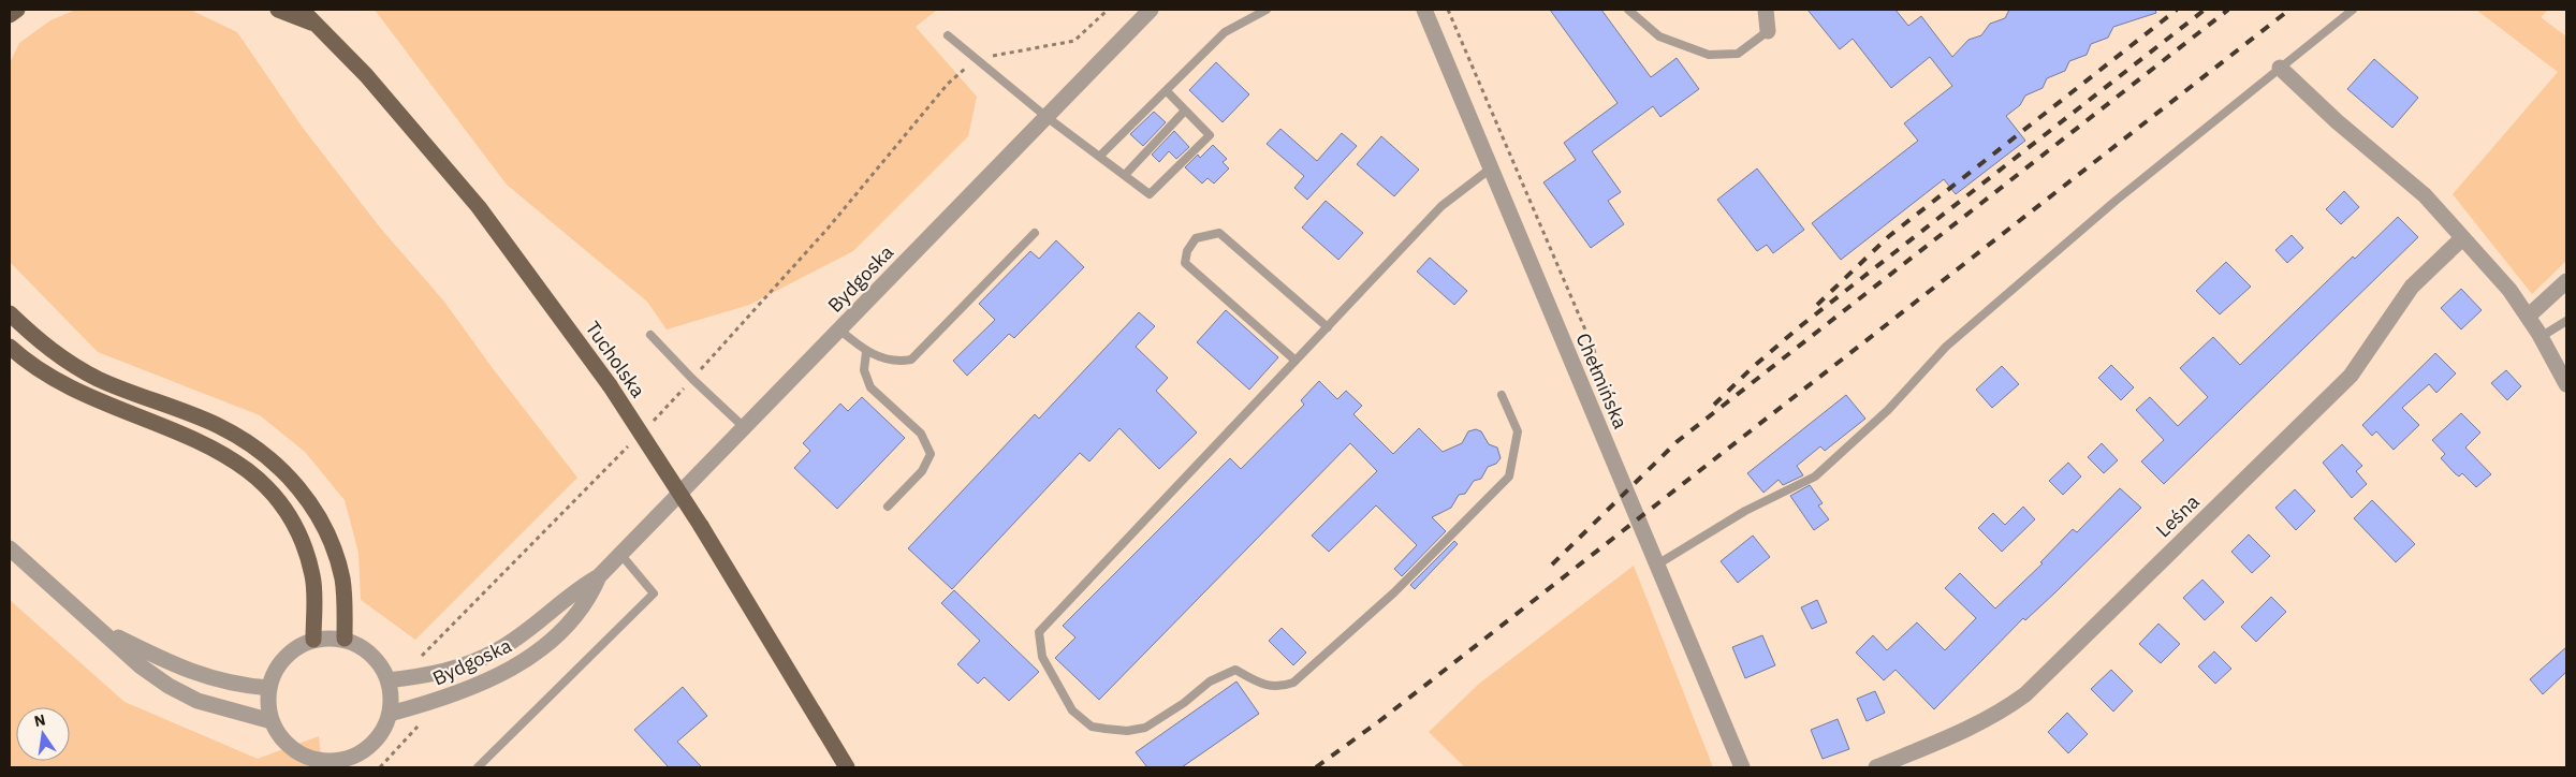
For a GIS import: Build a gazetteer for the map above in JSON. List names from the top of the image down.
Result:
{
  "streets": {
    "main road": ["Tucholska"],
    "street": ["Bydgoska", "Chełmińska", "Leśna"]
  },
  "north": "top"
}
